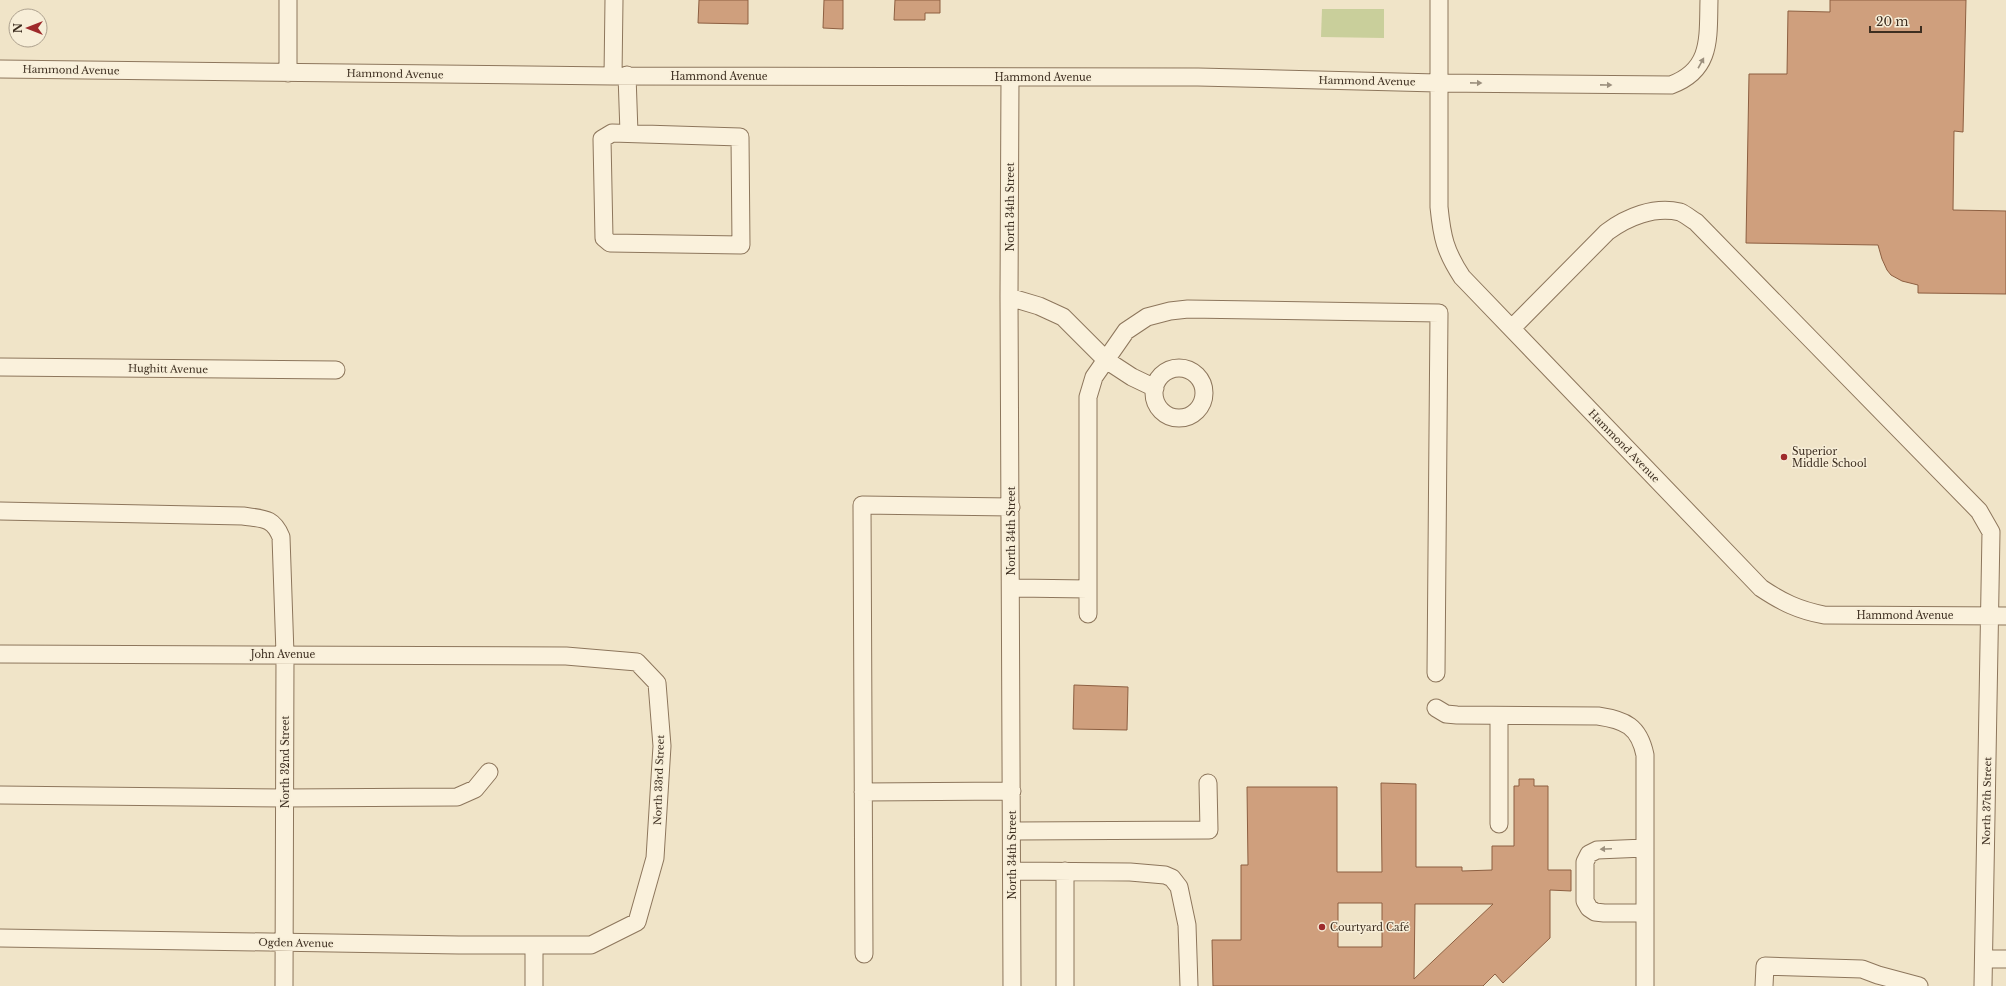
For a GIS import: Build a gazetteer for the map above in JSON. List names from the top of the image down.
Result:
{
  "streets": {
    "street": [
      "Hammond Avenue",
      "North 34th Street",
      "Hughitt Avenue",
      "John Avenue",
      "North 32nd Street",
      "North 33rd Street",
      "North 37th Street",
      "Ogden Avenue"
    ]
  },
  "crossings": [
    ["Hammond Avenue", "North 34th Street"],
    ["Hammond Avenue", "North 37th Street"],
    ["John Avenue", "North 32nd Street"],
    ["John Avenue", "North 33rd Street"],
    ["North 32nd Street", "Ogden Avenue"],
    ["North 33rd Street", "Ogden Avenue"]
  ],
  "places": ["Superior Middle School", "Courtyard Café"],
  "scale_bar": "20 m",
  "north": "left"
}
